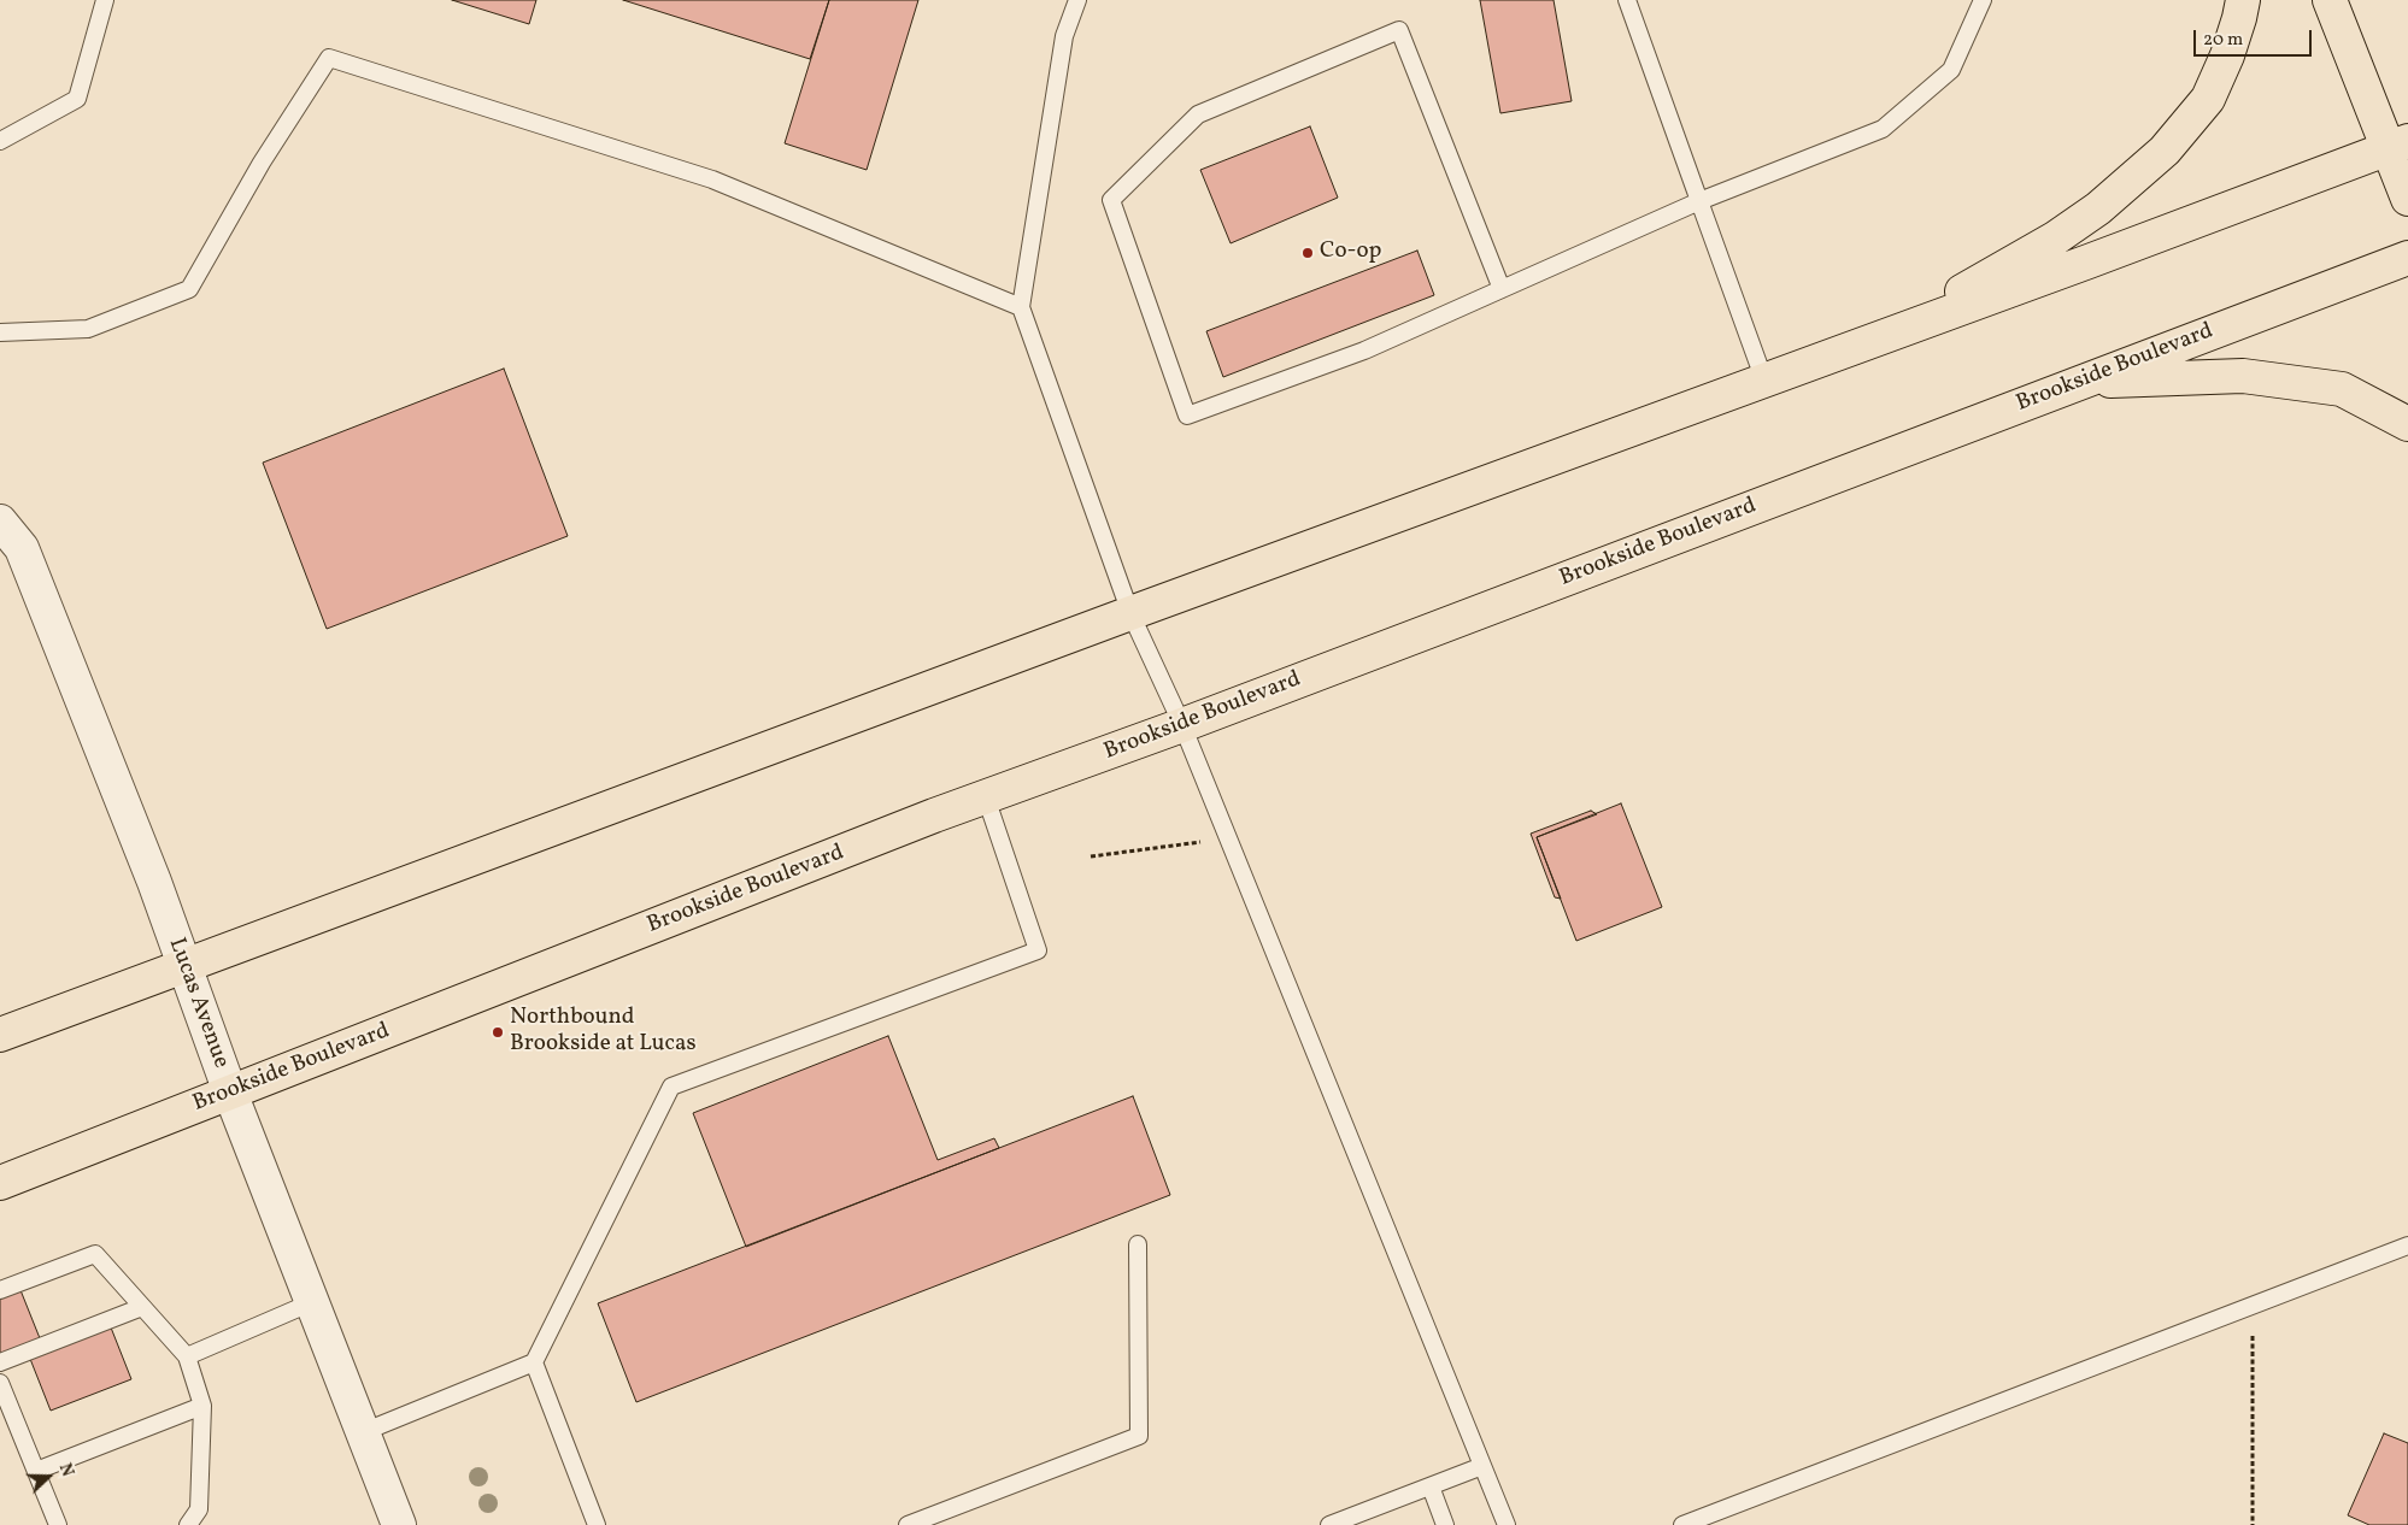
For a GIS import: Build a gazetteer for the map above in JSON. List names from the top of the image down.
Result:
{
  "streets": {
    "main road": ["Brookside Boulevard"],
    "street": ["Lucas Avenue"]
  },
  "crossings": [
    ["Brookside Boulevard", "Lucas Avenue"]
  ],
  "places": ["Co-op", "Northbound Brookside at Lucas"],
  "scale_bar": "20 m",
  "north": "right"
}
